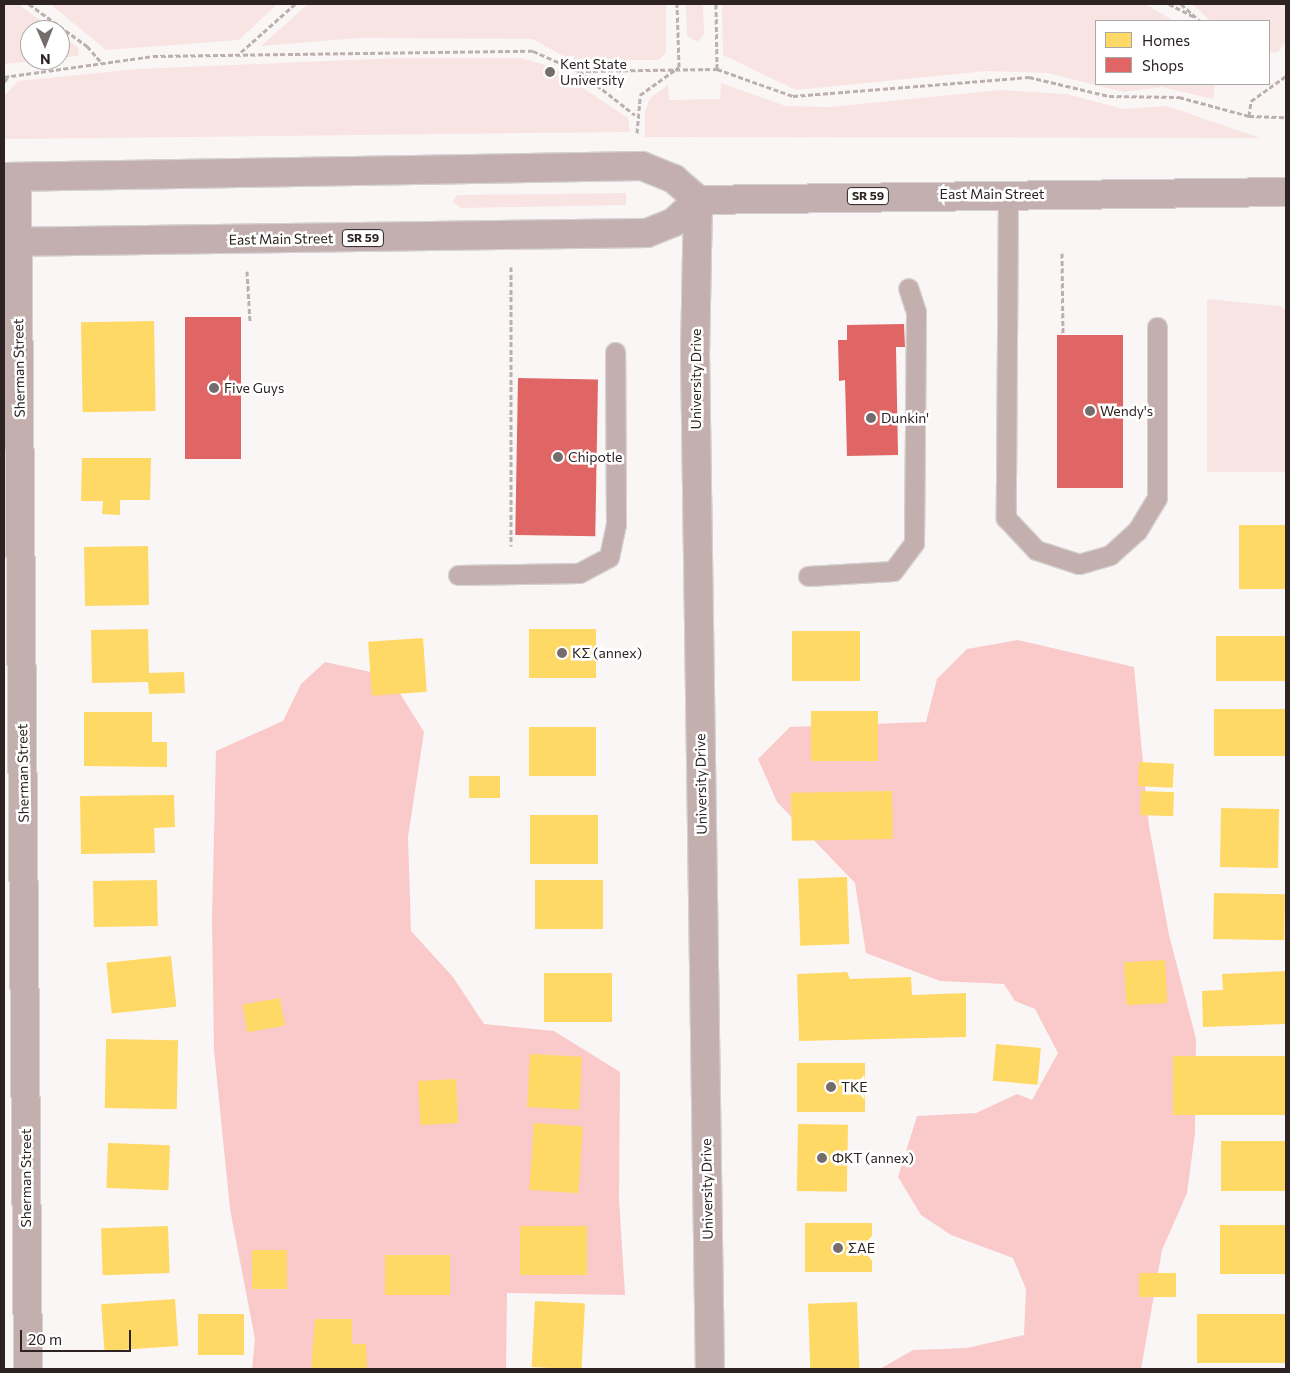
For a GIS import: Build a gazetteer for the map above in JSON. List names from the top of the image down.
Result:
{
  "streets": {
    "main road": ["East Main Street", "SR 59"],
    "street": ["Sherman Street", "University Drive"]
  },
  "crossings": [
    ["East Main Street", "Sherman Street"],
    ["East Main Street", "University Drive"]
  ],
  "places": [
    "Kent State University",
    "Five Guys",
    "Wendy's",
    "Dunkin'",
    "Chipotle",
    "ΚΣ (annex)",
    "TKE",
    "ΦΚΤ (annex)",
    "ΣΑΕ"
  ],
  "legend": ["Homes", "Shops"],
  "scale_bar": "20 m",
  "north": "bottom"
}
